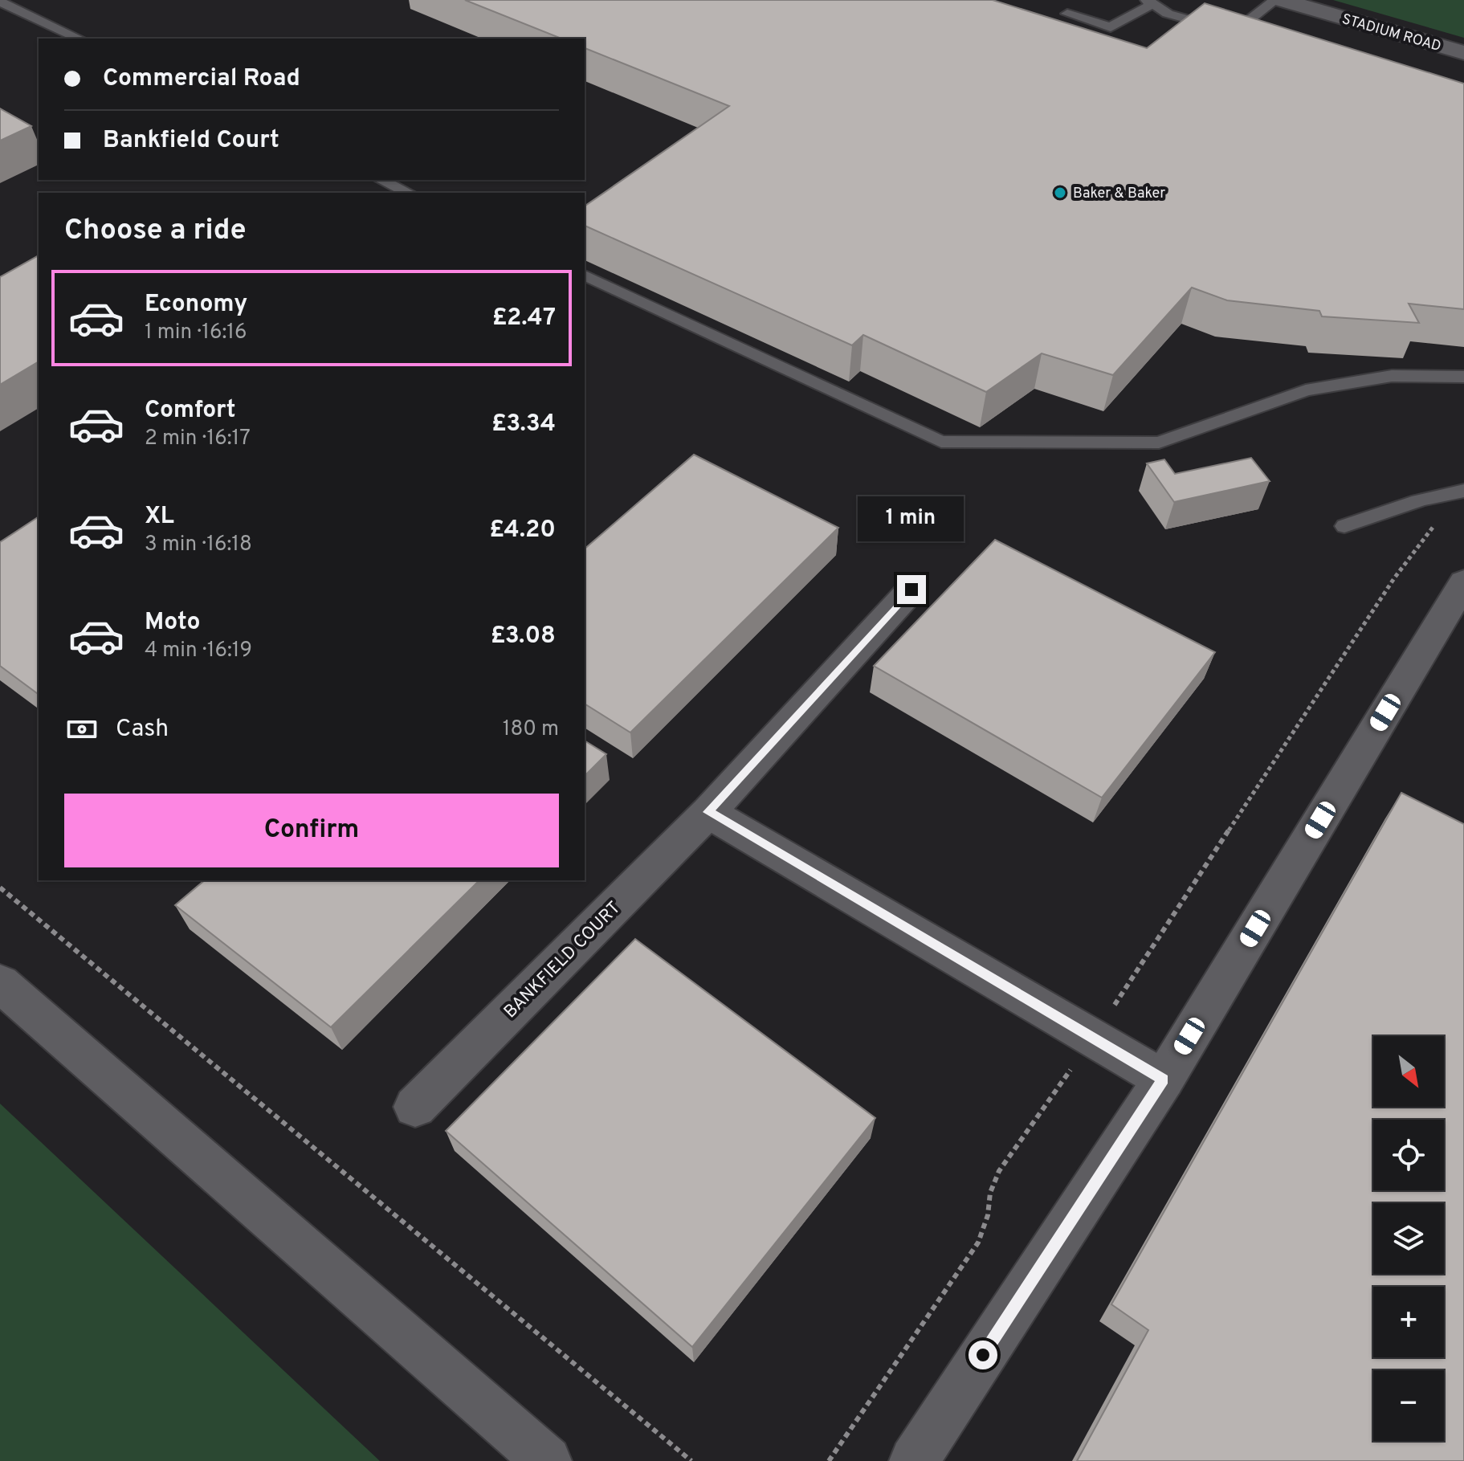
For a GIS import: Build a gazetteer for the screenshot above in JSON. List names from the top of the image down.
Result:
{
  "streets": {
    "street": ["STADIUM ROAD", "BANKFIELD COURT"]
  },
  "places": ["Baker & Baker"],
  "north": "bottom right",
  "page": {
    "banner": ["Commercial Road", "Bankfield Court"],
    "heading": "Choose a ride",
    "list": [
      {
        "name": "Economy",
        "note": "1 min · 16:16",
        "value": "£2.47"
      },
      {
        "name": "Comfort",
        "note": "2 min · 16:17",
        "value": "£3.34"
      },
      {
        "name": "XL",
        "note": "3 min · 16:18",
        "value": "£4.20"
      },
      {
        "name": "Moto",
        "note": "4 min · 16:19",
        "value": "£3.08"
      }
    ],
    "bubble": "1 min",
    "pay": ["Cash", "180 m"],
    "buttons": "Confirm",
    "map_buttons": ["+", "−"]
  }
}
